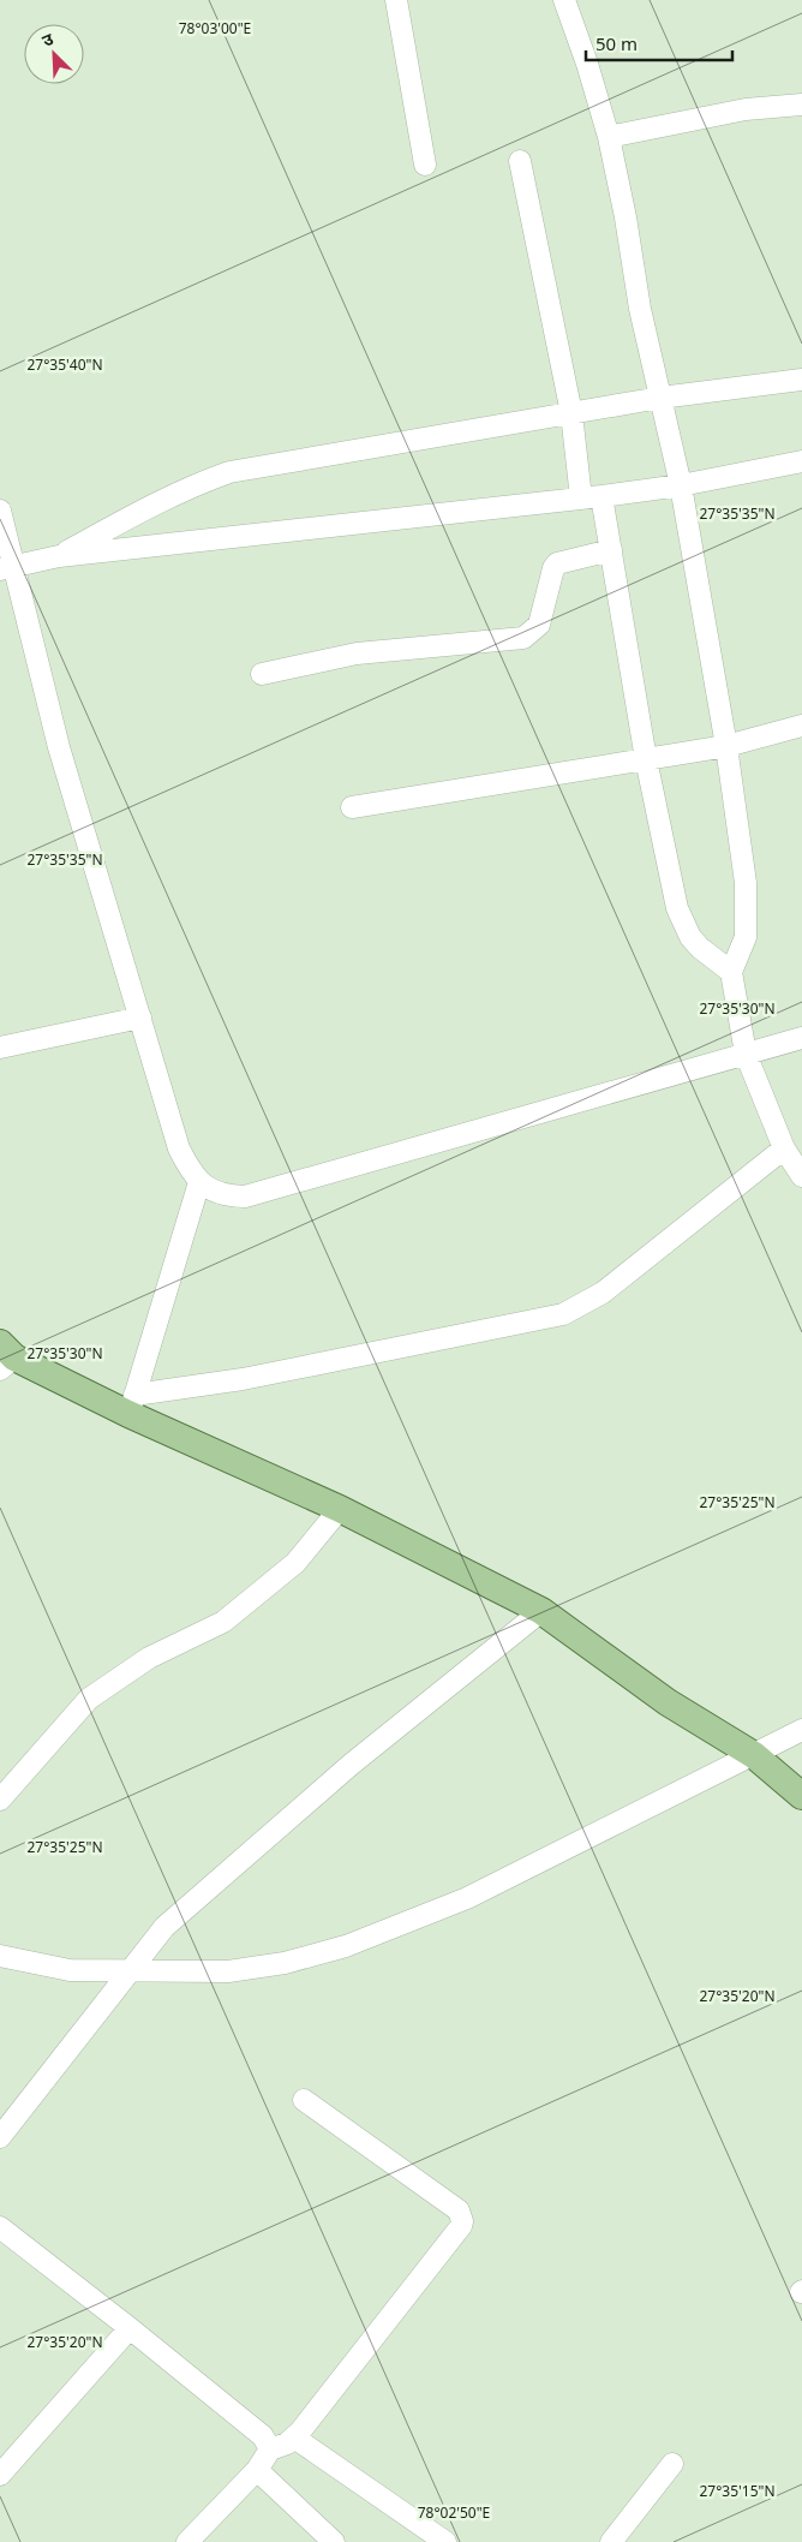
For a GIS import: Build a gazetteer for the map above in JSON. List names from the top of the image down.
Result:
{
  "scale_bar": "50 m",
  "north": "top left",
  "coordinates": [
    "78°03'00\"E",
    "27°35'40\"N",
    "27°35'35\"N",
    "27°35'30\"N",
    "27°35'25\"N",
    "27°35'20\"N",
    "27°35'15\"N",
    "78°02'50\"E"
  ]
}
